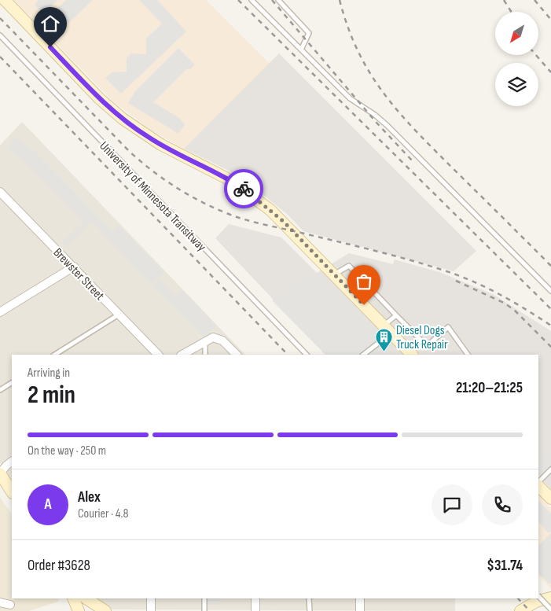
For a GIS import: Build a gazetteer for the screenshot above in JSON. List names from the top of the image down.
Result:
{
  "streets": {
    "street": ["Brewster Street"],
    "lane": ["University of Minnesota Transitway"]
  },
  "places": {
    "building": ["Diesel Dogs Truck Repair"]
  },
  "north": "bottom left",
  "page": {
    "heading": ["2 min", "Arriving in", "21:20–21:25"],
    "panel": [
      "Alex",
      "Courier · 4.8",
      "Order #3628",
      "$31.74"
    ],
    "bar": "On the way · 250 m",
    "round": "A"
  }
}
